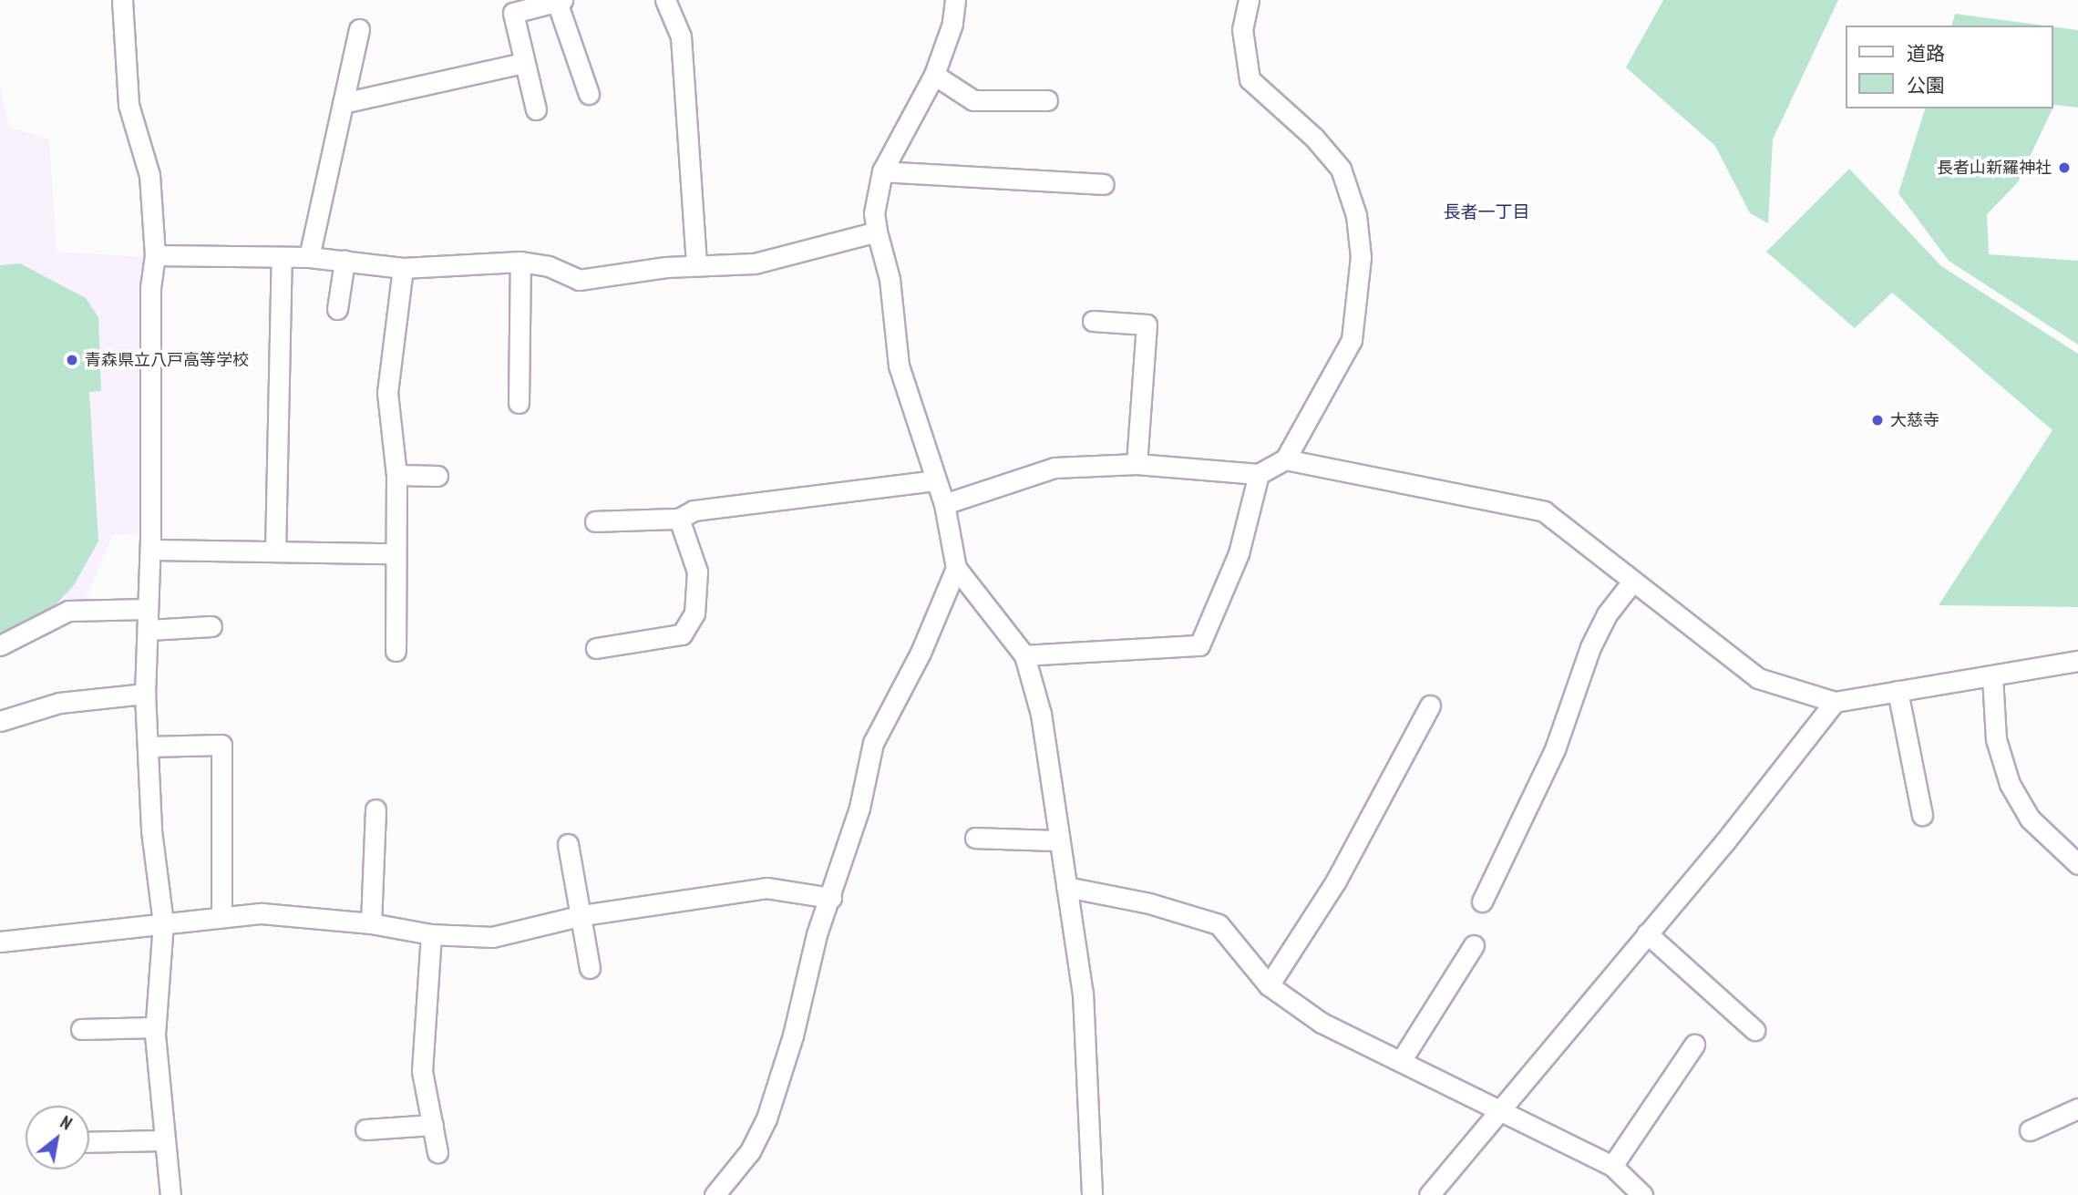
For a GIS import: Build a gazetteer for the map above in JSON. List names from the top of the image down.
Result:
{
  "districts": ["長者一丁目"],
  "places": ["長者山新羅神社", "青森県立八戸高等学校", "大慈寺"],
  "legend": ["道路", "公園"],
  "north": "top right"
}
